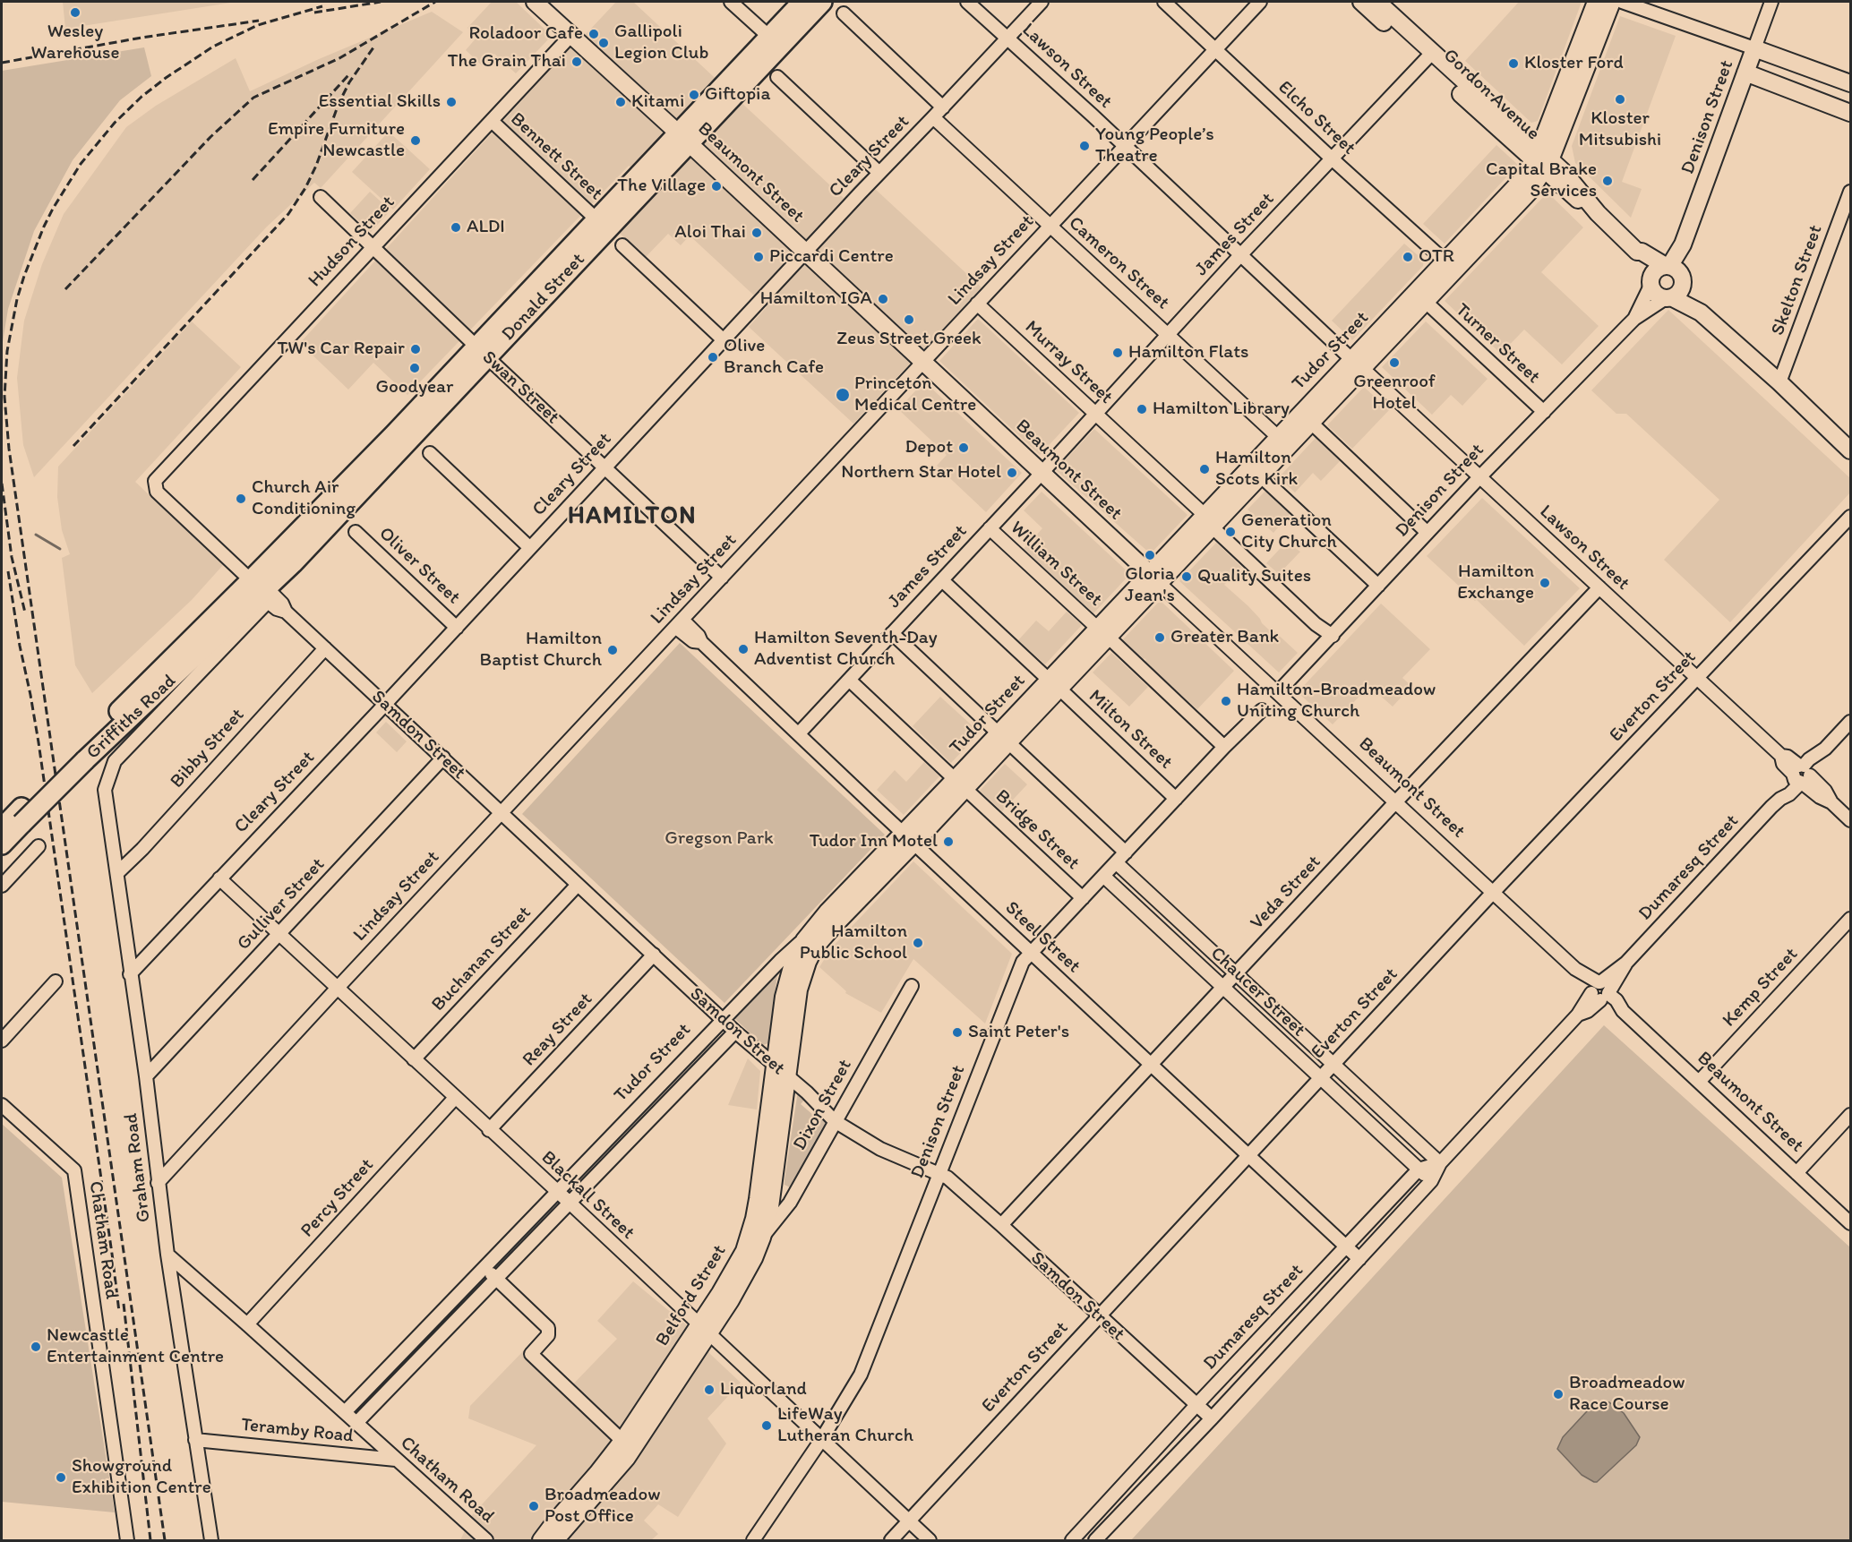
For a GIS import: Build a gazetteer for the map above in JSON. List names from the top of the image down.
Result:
{
  "streets": {
    "highway": ["Donald Street", "Griffiths Road"],
    "main road": [
      "Gordon Avenue",
      "Denison Street",
      "Beaumont Street",
      "Tudor Street",
      "Belford Street"
    ],
    "street": [
      "Lawson Street",
      "Elcho Street",
      "Bennett Street",
      "Cleary Street",
      "James Street",
      "Hudson Street",
      "Lindsay Street",
      "Cameron Street",
      "Skelton Street",
      "Turner Street",
      "Murray Street",
      "Swan Street",
      "William Street",
      "Oliver Street",
      "Everton Street",
      "Milton Street",
      "Samdon Street",
      "Bibby Street",
      "Bridge Street",
      "Dumaresq Street",
      "Veda Street",
      "Gulliver Street",
      "Steel Street",
      "Buchanan Street",
      "Kemp Street",
      "Chaucer Street",
      "Reay Street",
      "Dixon Street",
      "Graham Road",
      "Blackall Street",
      "Percy Street",
      "Chatham Road",
      "Teramby Road"
    ]
  },
  "crossings": [
    ["Lawson Street", "Denison Street"],
    ["Lawson Street", "Cleary Street"],
    ["Lawson Street", "James Street"],
    ["Lawson Street", "Lindsay Street"],
    ["Lawson Street", "Tudor Street"],
    ["Lawson Street", "Everton Street"],
    ["Lawson Street", "Dumaresq Street"],
    ["Lawson Street", "Veda Street"],
    ["Gordon Avenue", "Denison Street"],
    ["Gordon Avenue", "James Street"],
    ["Gordon Avenue", "Skelton Street"],
    ["Gordon Avenue", "Tudor Street"],
    ["Denison Street", "Beaumont Street"],
    ["Denison Street", "Turner Street"],
    ["Denison Street", "Murray Street"],
    ["Denison Street", "William Street"],
    ["Denison Street", "Milton Street"],
    ["Denison Street", "Samdon Street"],
    ["Denison Street", "Bridge Street"],
    ["Denison Street", "Steel Street"],
    ["Denison Street", "Chaucer Street"],
    ["Denison Street", "Blackall Street"],
    ["Elcho Street", "James Street"],
    ["Elcho Street", "Lindsay Street"],
    ["Elcho Street", "Tudor Street"],
    ["Bennett Street", "Hudson Street"],
    ["Bennett Street", "Donald Street"],
    ["Cleary Street", "Beaumont Street"],
    ["Cleary Street", "Cameron Street"],
    ["Cleary Street", "Swan Street"],
    ["Cleary Street", "Oliver Street"],
    ["Cleary Street", "Samdon Street"],
    ["Cleary Street", "Graham Road"],
    ["Cleary Street", "Blackall Street"],
    ["Beaumont Street", "James Street"],
    ["Beaumont Street", "Hudson Street"],
    ["Beaumont Street", "Lindsay Street"],
    ["Beaumont Street", "Donald Street"],
    ["Beaumont Street", "Tudor Street"],
    ["Beaumont Street", "Everton Street"],
    ["Beaumont Street", "Dumaresq Street"],
    ["Beaumont Street", "Veda Street"],
    ["Beaumont Street", "Kemp Street"],
    ["James Street", "Cameron Street"],
    ["James Street", "Murray Street"],
    ["James Street", "William Street"],
    ["James Street", "Milton Street"],
    ["James Street", "Bridge Street"],
    ["James Street", "Steel Street"],
    ["Hudson Street", "Swan Street"],
    ["Hudson Street", "Samdon Street"],
    ["Lindsay Street", "Cameron Street"],
    ["Lindsay Street", "Murray Street"],
    ["Lindsay Street", "Swan Street"],
    ["Lindsay Street", "Samdon Street"],
    ["Lindsay Street", "Steel Street"],
    ["Lindsay Street", "Graham Road"],
    ["Lindsay Street", "Blackall Street"],
    ["Cameron Street", "Tudor Street"],
    ["Donald Street", "Swan Street"],
    ["Donald Street", "Griffiths Road"],
    ["Donald Street", "Samdon Street"],
    ["Donald Street", "Graham Road"],
    ["Turner Street", "Tudor Street"],
    ["Tudor Street", "Murray Street"],
    ["Tudor Street", "William Street"],
    ["Tudor Street", "Milton Street"],
    ["Tudor Street", "Samdon Street"],
    ["Tudor Street", "Bridge Street"],
    ["Tudor Street", "Steel Street"],
    ["Tudor Street", "Blackall Street"],
    ["Tudor Street", "Chatham Road"],
    ["Tudor Street", "Belford Street"],
    ["Everton Street", "Samdon Street"],
    ["Everton Street", "Steel Street"],
    ["Everton Street", "Chaucer Street"],
    ["Everton Street", "Blackall Street"],
    ["Griffiths Road", "Samdon Street"],
    ["Samdon Street", "Bibby Street"],
    ["Samdon Street", "Dumaresq Street"],
    ["Samdon Street", "Veda Street"],
    ["Samdon Street", "Gulliver Street"],
    ["Samdon Street", "Buchanan Street"],
    ["Samdon Street", "Reay Street"],
    ["Samdon Street", "Dixon Street"],
    ["Samdon Street", "Belford Street"],
    ["Bibby Street", "Graham Road"],
    ["Dumaresq Street", "Steel Street"],
    ["Dumaresq Street", "Chaucer Street"],
    ["Veda Street", "Steel Street"],
    ["Veda Street", "Chaucer Street"],
    ["Gulliver Street", "Graham Road"],
    ["Gulliver Street", "Blackall Street"],
    ["Buchanan Street", "Blackall Street"],
    ["Reay Street", "Blackall Street"],
    ["Dixon Street", "Belford Street"],
    ["Graham Road", "Chatham Road"],
    ["Graham Road", "Teramby Road"],
    ["Blackall Street", "Percy Street"],
    ["Blackall Street", "Belford Street"],
    ["Percy Street", "Chatham Road"],
    ["Chatham Road", "Teramby Road"]
  ],
  "districts": ["HAMILTON"],
  "parks": ["Gregson Park"],
  "places": [
    "Wesley Warehouse",
    "Roladoor Cafe",
    "Gallipoli Legion Club",
    "The Grain Thai",
    "Kloster Ford",
    "Giftopia",
    "Kloster Mitsubishi",
    "Essential Skills",
    "Kitami",
    "Empire Furniture Newcastle",
    "Young People’s Theatre",
    "Capital Brake Services",
    "The Village",
    "ALDI",
    "Aloi Thai",
    "Piccardi Centre",
    "OTR",
    "Hamilton IGA",
    "Zeus Street Greek",
    "TW's Car Repair",
    "Hamilton Flats",
    "Olive Branch Cafe",
    "Greenroof Hotel",
    "Goodyear",
    "Princeton Medical Centre",
    "Hamilton Library",
    "Depot",
    "Hamilton Scots Kirk",
    "Northern Star Hotel",
    "Church Air Conditioning",
    "Generation City Church",
    "Gloria Jean's",
    "Quality Suites",
    "Hamilton Exchange",
    "Greater Bank",
    "Hamilton Seventh-Day Adventist Church",
    "Hamilton Baptist Church",
    "Hamilton-Broadmeadow Uniting Church",
    "Tudor Inn Motel",
    "Hamilton Public School",
    "Saint Peter's",
    "Newcastle Entertainment Centre",
    "Liquorland",
    "Broadmeadow Race Course",
    "LifeWay Lutheran Church",
    "Showground Exhibition Centre",
    "Broadmeadow Post Office"
  ]
}
